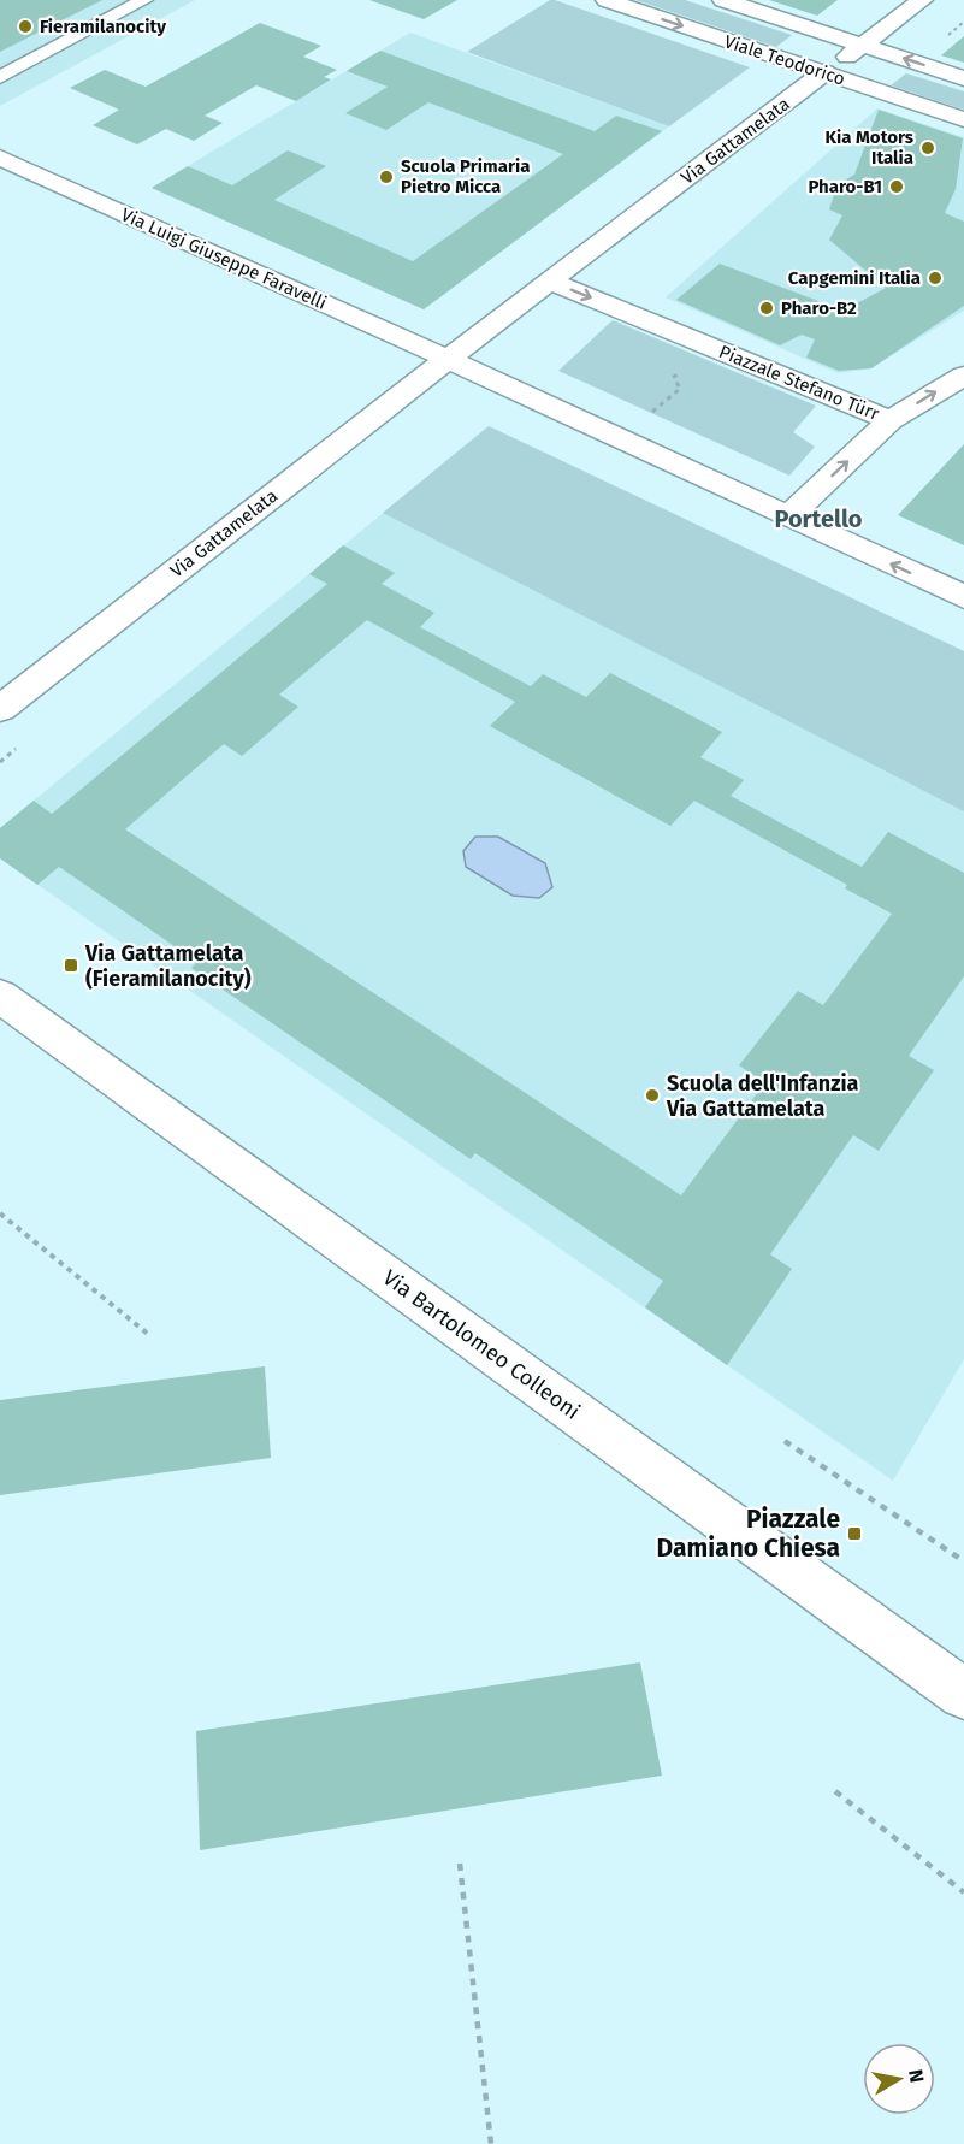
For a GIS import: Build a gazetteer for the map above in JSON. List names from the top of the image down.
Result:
{
  "streets": {
    "street": [
      "Viale Teodorico",
      "Via Gattamelata",
      "Via Luigi Giuseppe Faravelli",
      "Piazzale Stefano Türr",
      "Via Bartolomeo Colleoni"
    ]
  },
  "crossings": [
    ["Viale Teodorico", "Via Gattamelata"],
    ["Via Gattamelata", "Via Luigi Giuseppe Faravelli"],
    ["Via Gattamelata", "Piazzale Stefano Türr"]
  ],
  "one_way": ["Piazzale Stefano Türr"],
  "districts": ["Portello"],
  "places": {
    "other": [
      "Fieramilanocity",
      "Kia Motors Italia",
      "Scuola Primaria Pietro Micca",
      "Pharo-B1",
      "Capgemini Italia",
      "Pharo-B2",
      "Scuola dell'Infanzia Via Gattamelata"
    ],
    "transit": ["Via Gattamelata (Fieramilanocity)", "Piazzale Damiano Chiesa"]
  },
  "north": "right"
}
